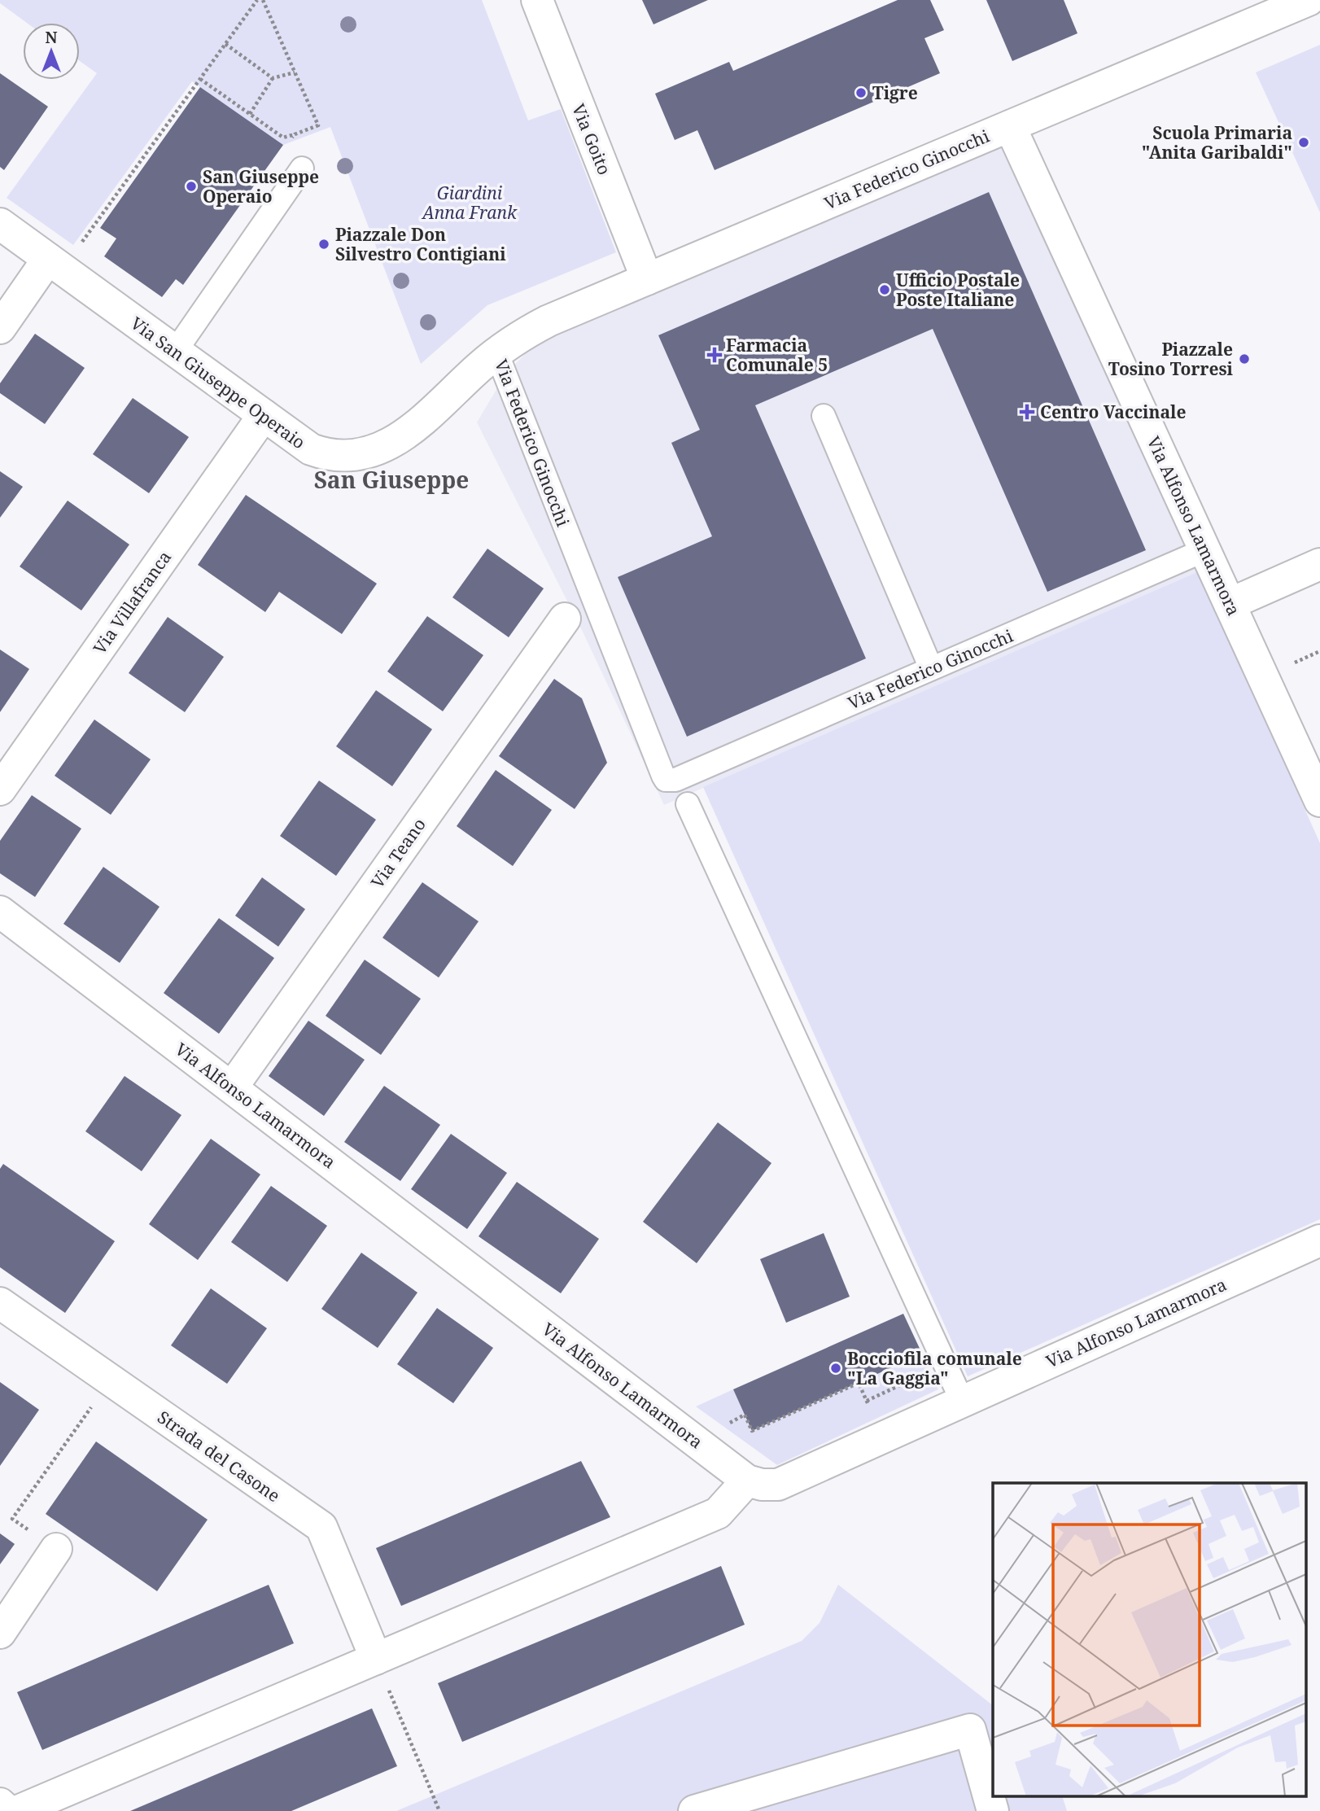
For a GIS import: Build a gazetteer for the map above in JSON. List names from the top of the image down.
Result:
{
  "streets": {
    "street": [
      "Via Goito",
      "Via Federico Ginocchi",
      "Via San Giuseppe Operaio",
      "Via Alfonso Lamarmora",
      "Via Villafranca",
      "Via Teano",
      "Strada del Casone"
    ]
  },
  "crossings": [
    ["Via Goito", "Via Federico Ginocchi"],
    ["Via Federico Ginocchi", "Via San Giuseppe Operaio"],
    ["Via Federico Ginocchi", "Via Alfonso Lamarmora"],
    ["Via San Giuseppe Operaio", "Via Villafranca"],
    ["Via Alfonso Lamarmora", "Via Teano"]
  ],
  "districts": ["San Giuseppe"],
  "parks": ["Giardini Anna Frank"],
  "places": {
    "other": [
      "Tigre",
      "Scuola Primaria \"Anita Garibaldi\"",
      "San Giuseppe Operaio",
      "Piazzale Don Silvestro Contigiani",
      "Ufficio Postale Poste Italiane",
      "Piazzale Tosino Torresi",
      "Bocciofila comunale \"La Gaggia\""
    ],
    "health": ["Farmacia Comunale 5", "Centro Vaccinale"]
  },
  "north": "top"
}
